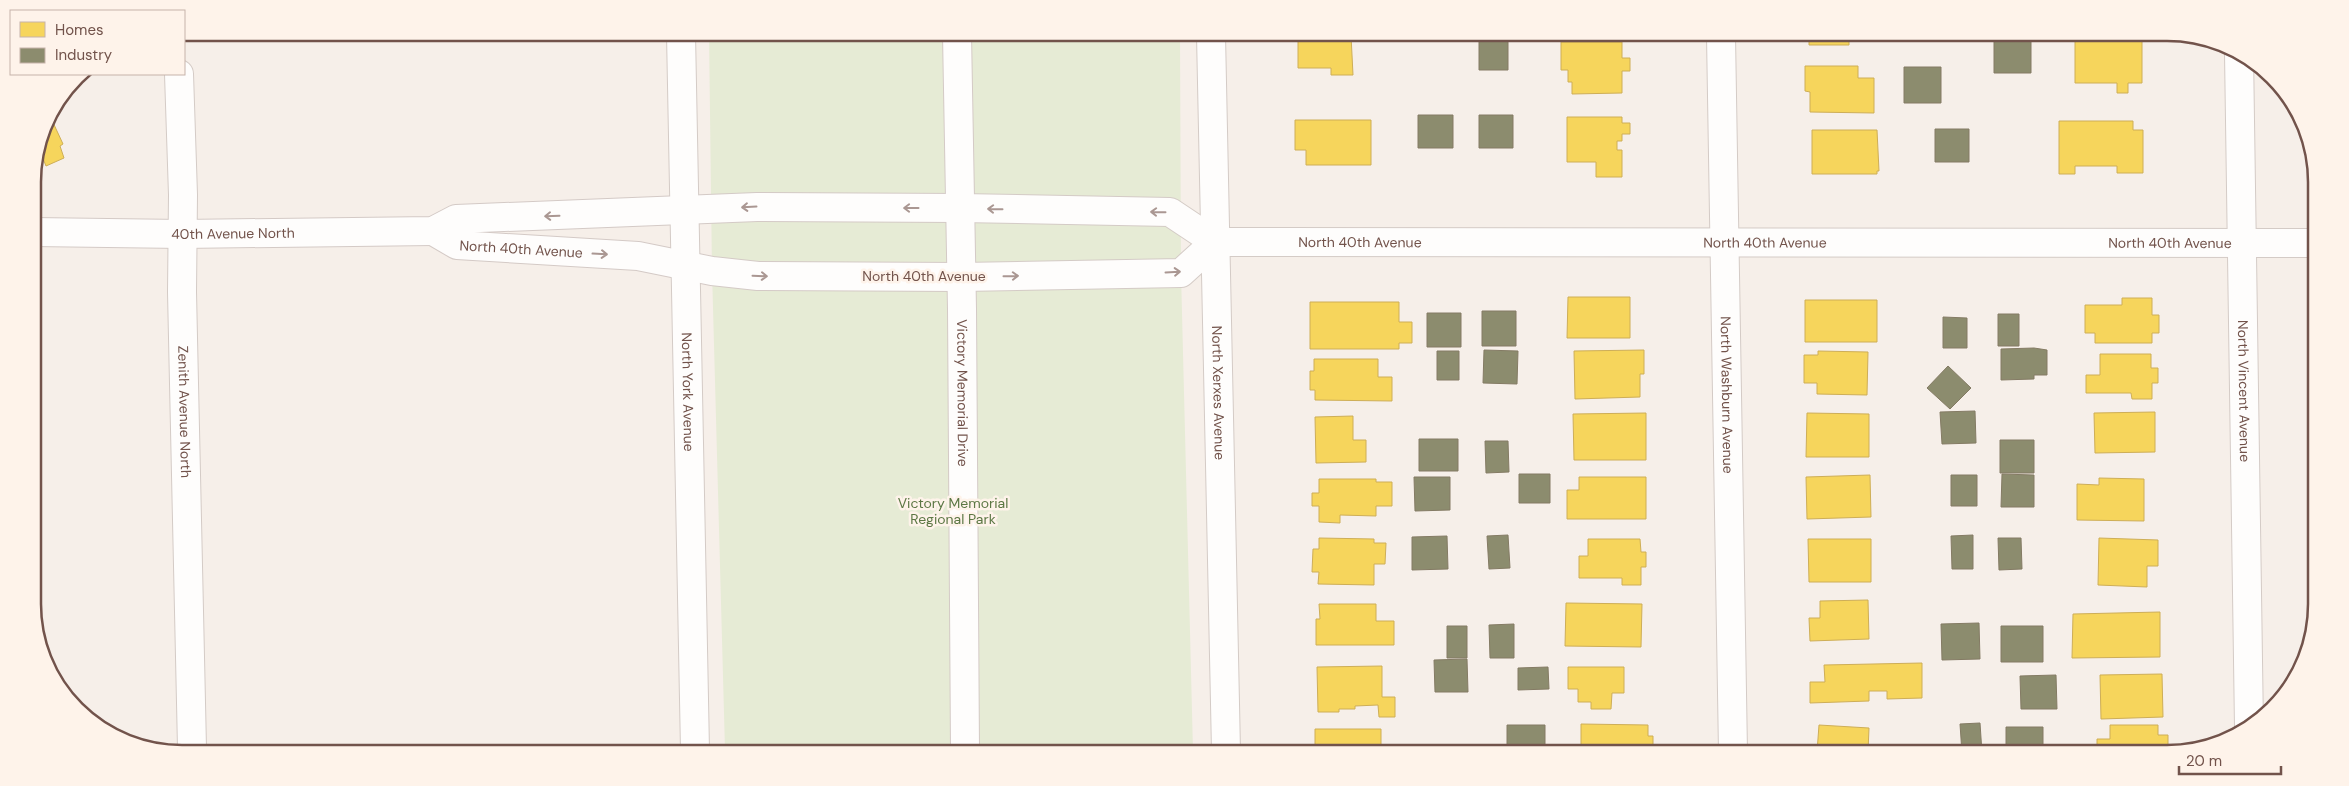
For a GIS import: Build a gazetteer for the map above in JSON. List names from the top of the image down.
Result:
{
  "streets": {
    "street": [
      "40th Avenue North",
      "North 40th Avenue",
      "North Vincent Avenue",
      "North York Avenue",
      "Victory Memorial Drive",
      "North Xerxes Avenue",
      "North Washburn Avenue",
      "Zenith Avenue North"
    ]
  },
  "crossings": [
    ["40th Avenue North", "North 40th Avenue"],
    ["40th Avenue North", "Zenith Avenue North"],
    ["North 40th Avenue", "North Vincent Avenue"],
    ["North 40th Avenue", "North York Avenue"],
    ["North 40th Avenue", "Victory Memorial Drive"],
    ["North 40th Avenue", "North Xerxes Avenue"],
    ["North 40th Avenue", "North Washburn Avenue"]
  ],
  "parks": ["Victory Memorial Regional Park"],
  "legend": ["Homes", "Industry"],
  "scale_bar": "20 m"
}
